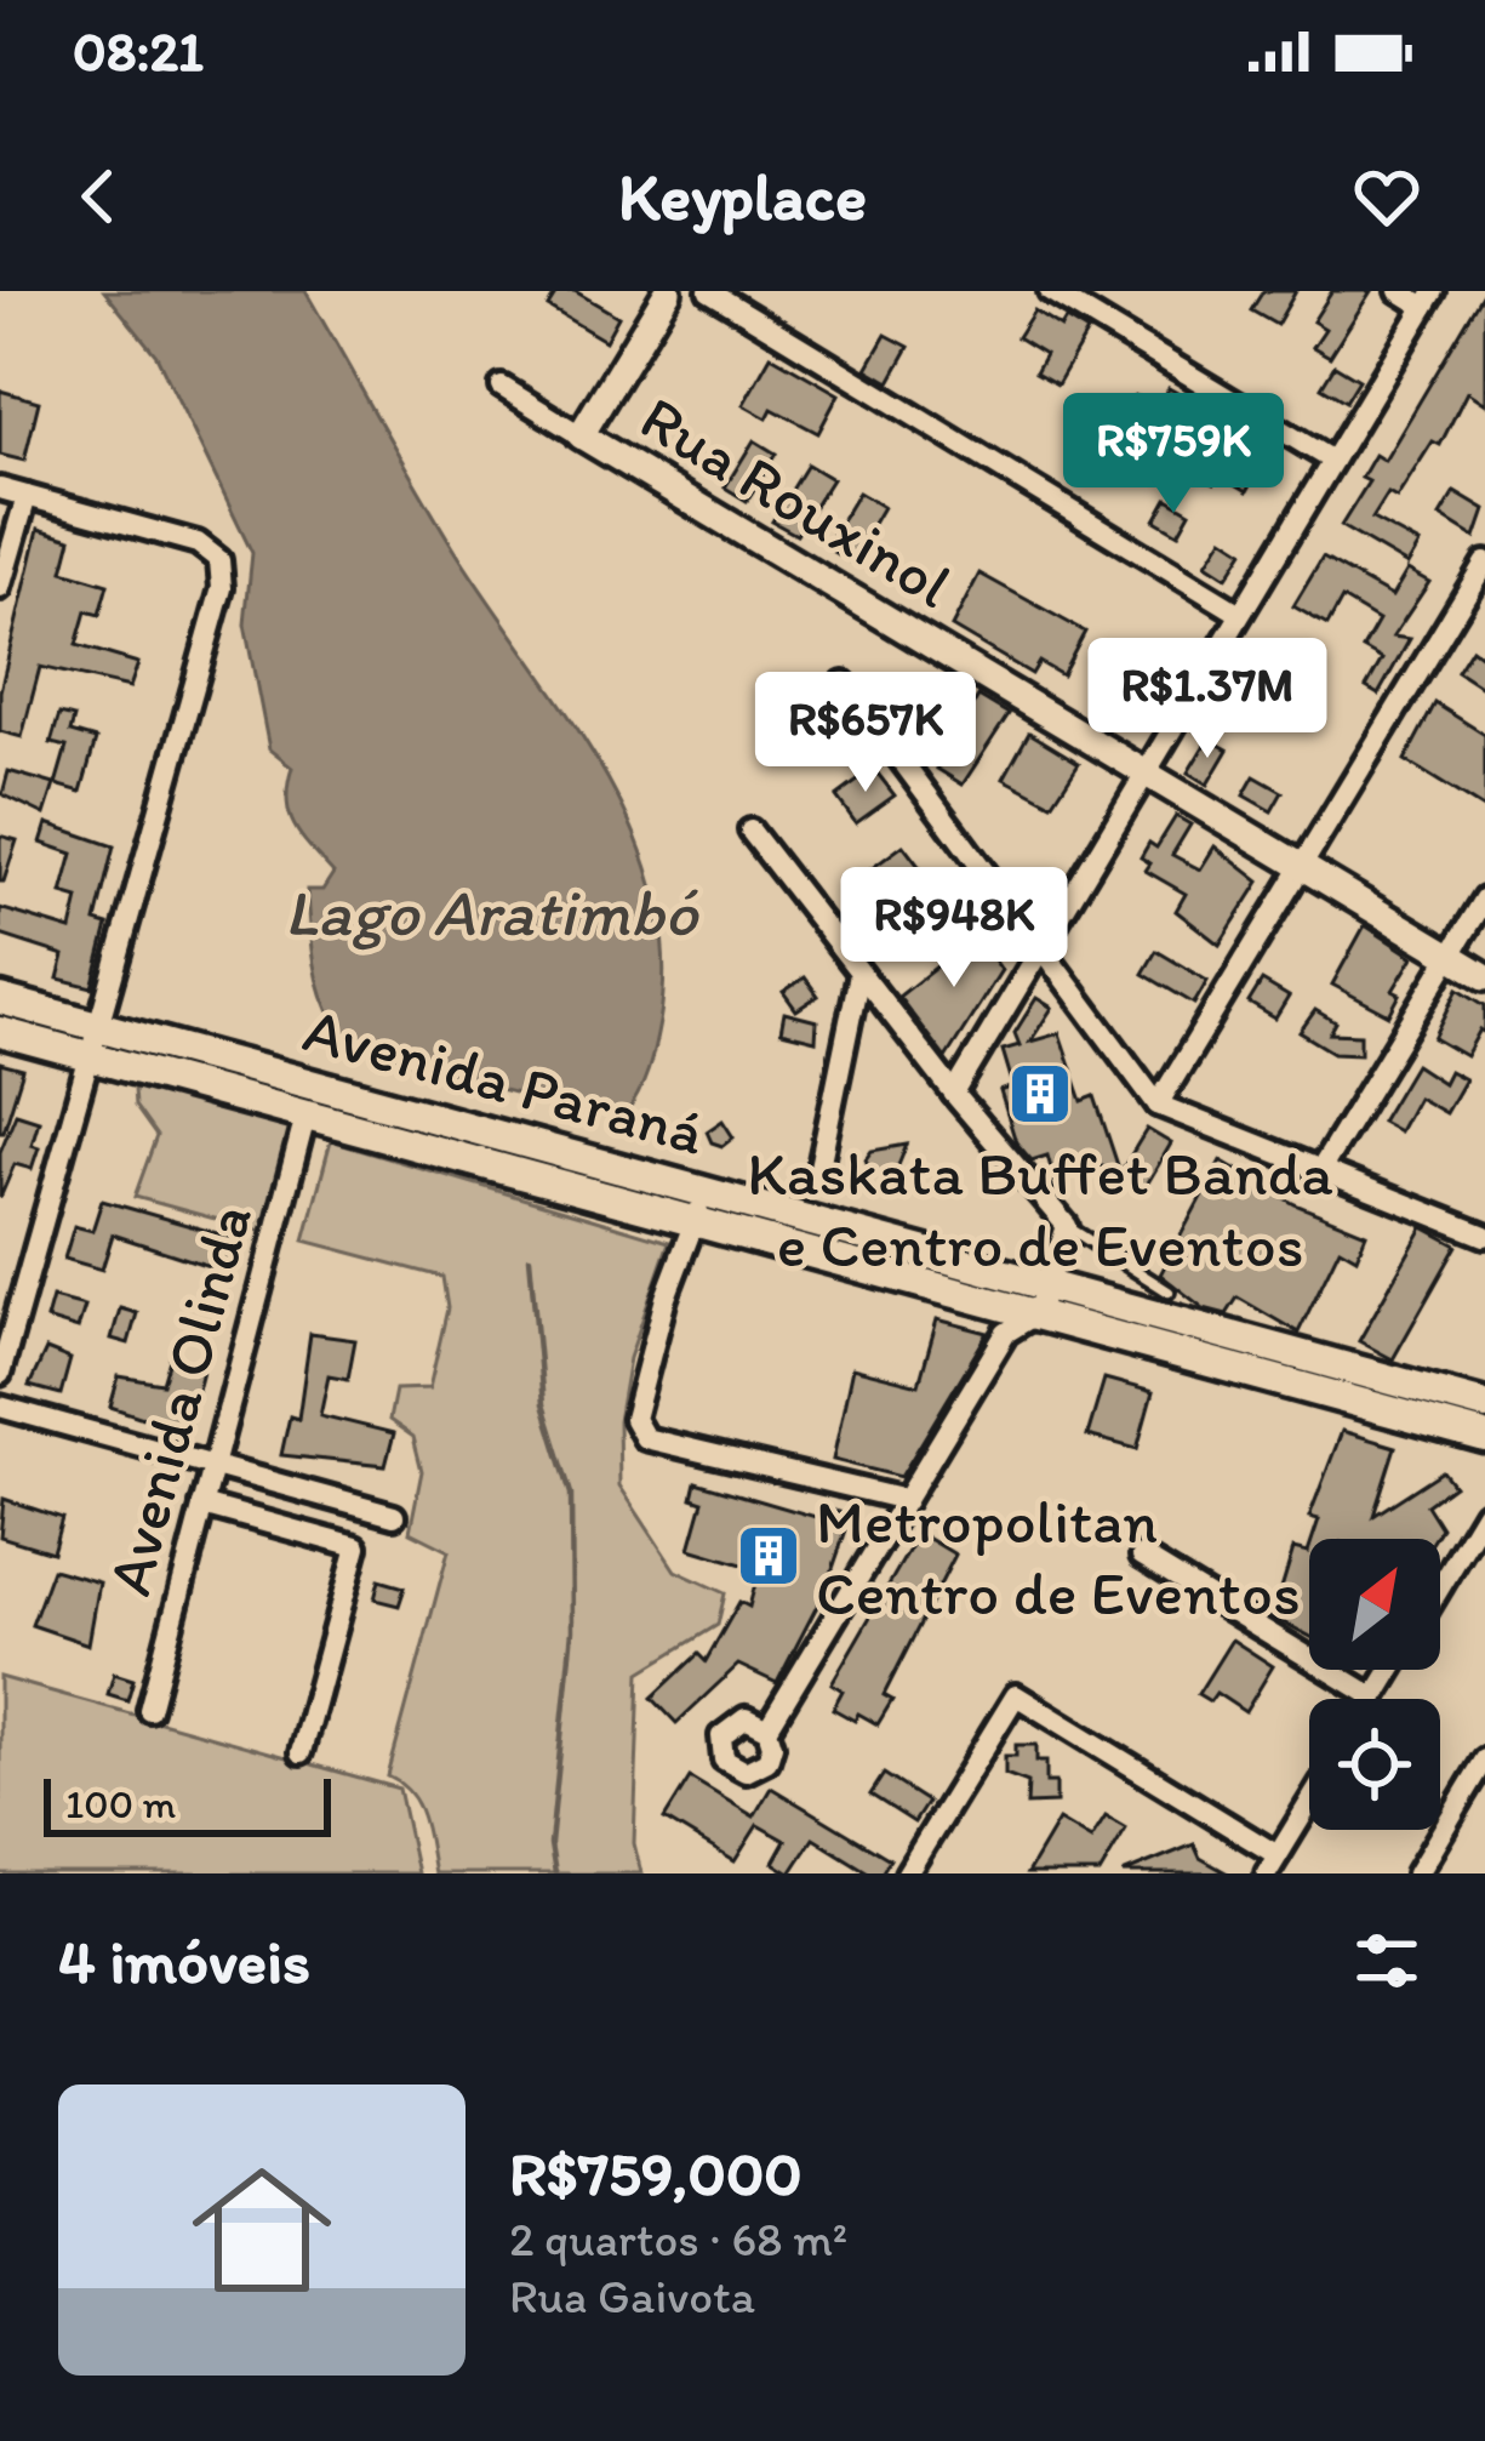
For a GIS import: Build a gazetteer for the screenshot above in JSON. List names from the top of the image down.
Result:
{
  "streets": {
    "main road": ["Avenida Paraná"],
    "street": ["Rua Rouxinol", "Avenida Olinda"]
  },
  "crossings": [
    ["Avenida Paraná", "Avenida Olinda"]
  ],
  "water": ["Lago Aratimbó"],
  "places": {
    "building": ["Kaskata Buffet Banda e Centro de Eventos", "Metropolitan Centro de Eventos"]
  },
  "scale_bar": "100 m",
  "north": "top right",
  "page": {
    "status": "08:21",
    "header": "Keyplace",
    "price": [
      "R$759K",
      "R$1.37M",
      "R$657K",
      "R$948K"
    ],
    "scale": "100 m",
    "heading": "4 imóveis",
    "list": [
      {
        "name": "R$759,000",
        "note": "2 quartos · 68 m² · Rua Gaivota"
      }
    ]
  }
}
